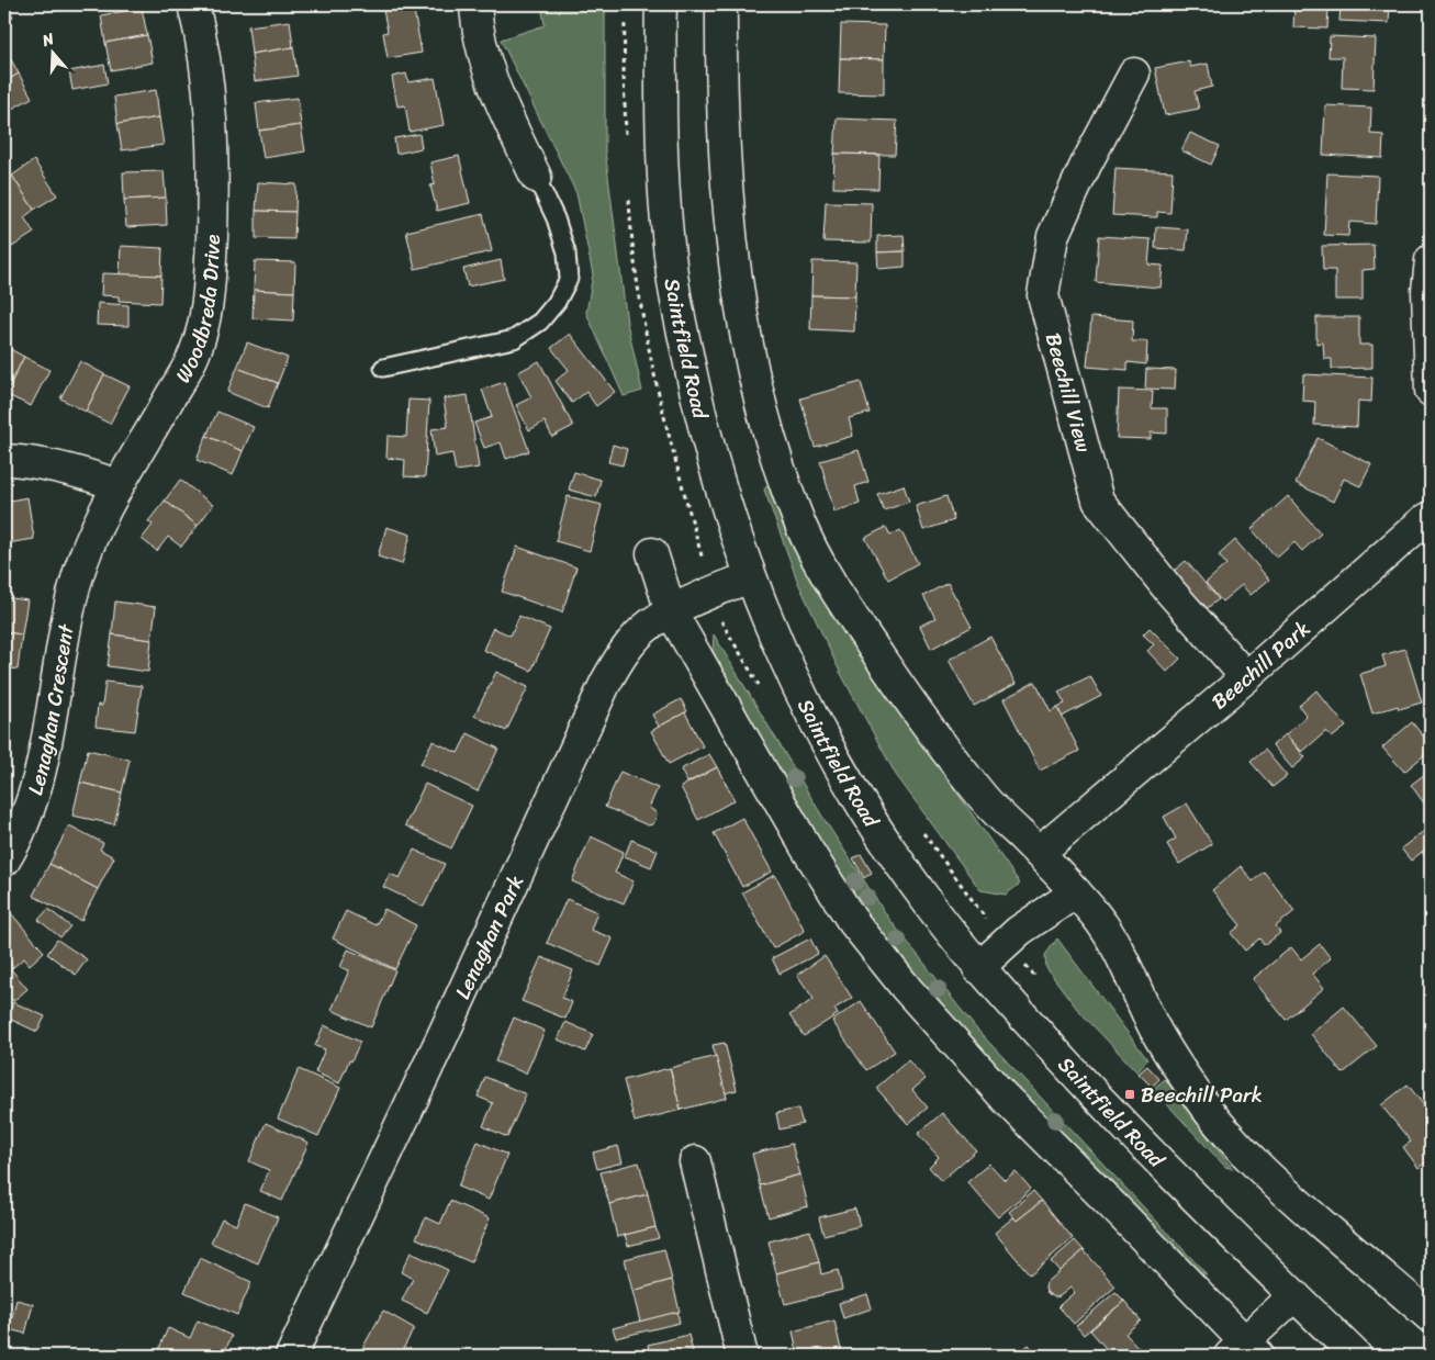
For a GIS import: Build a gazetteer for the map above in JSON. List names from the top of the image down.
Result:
{
  "streets": {
    "main road": [
      "Woodbreda Drive",
      "Saintfield Road",
      "Beechill View",
      "Beechill Park",
      "Lenaghan Crescent",
      "Lenaghan Park"
    ]
  },
  "crossings": [
    ["Woodbreda Drive", "Lenaghan Crescent"],
    ["Saintfield Road", "Lenaghan Park"],
    ["Beechill View", "Beechill Park"]
  ],
  "places": {
    "transit": ["Beechill Park"]
  },
  "north": "top"
}
